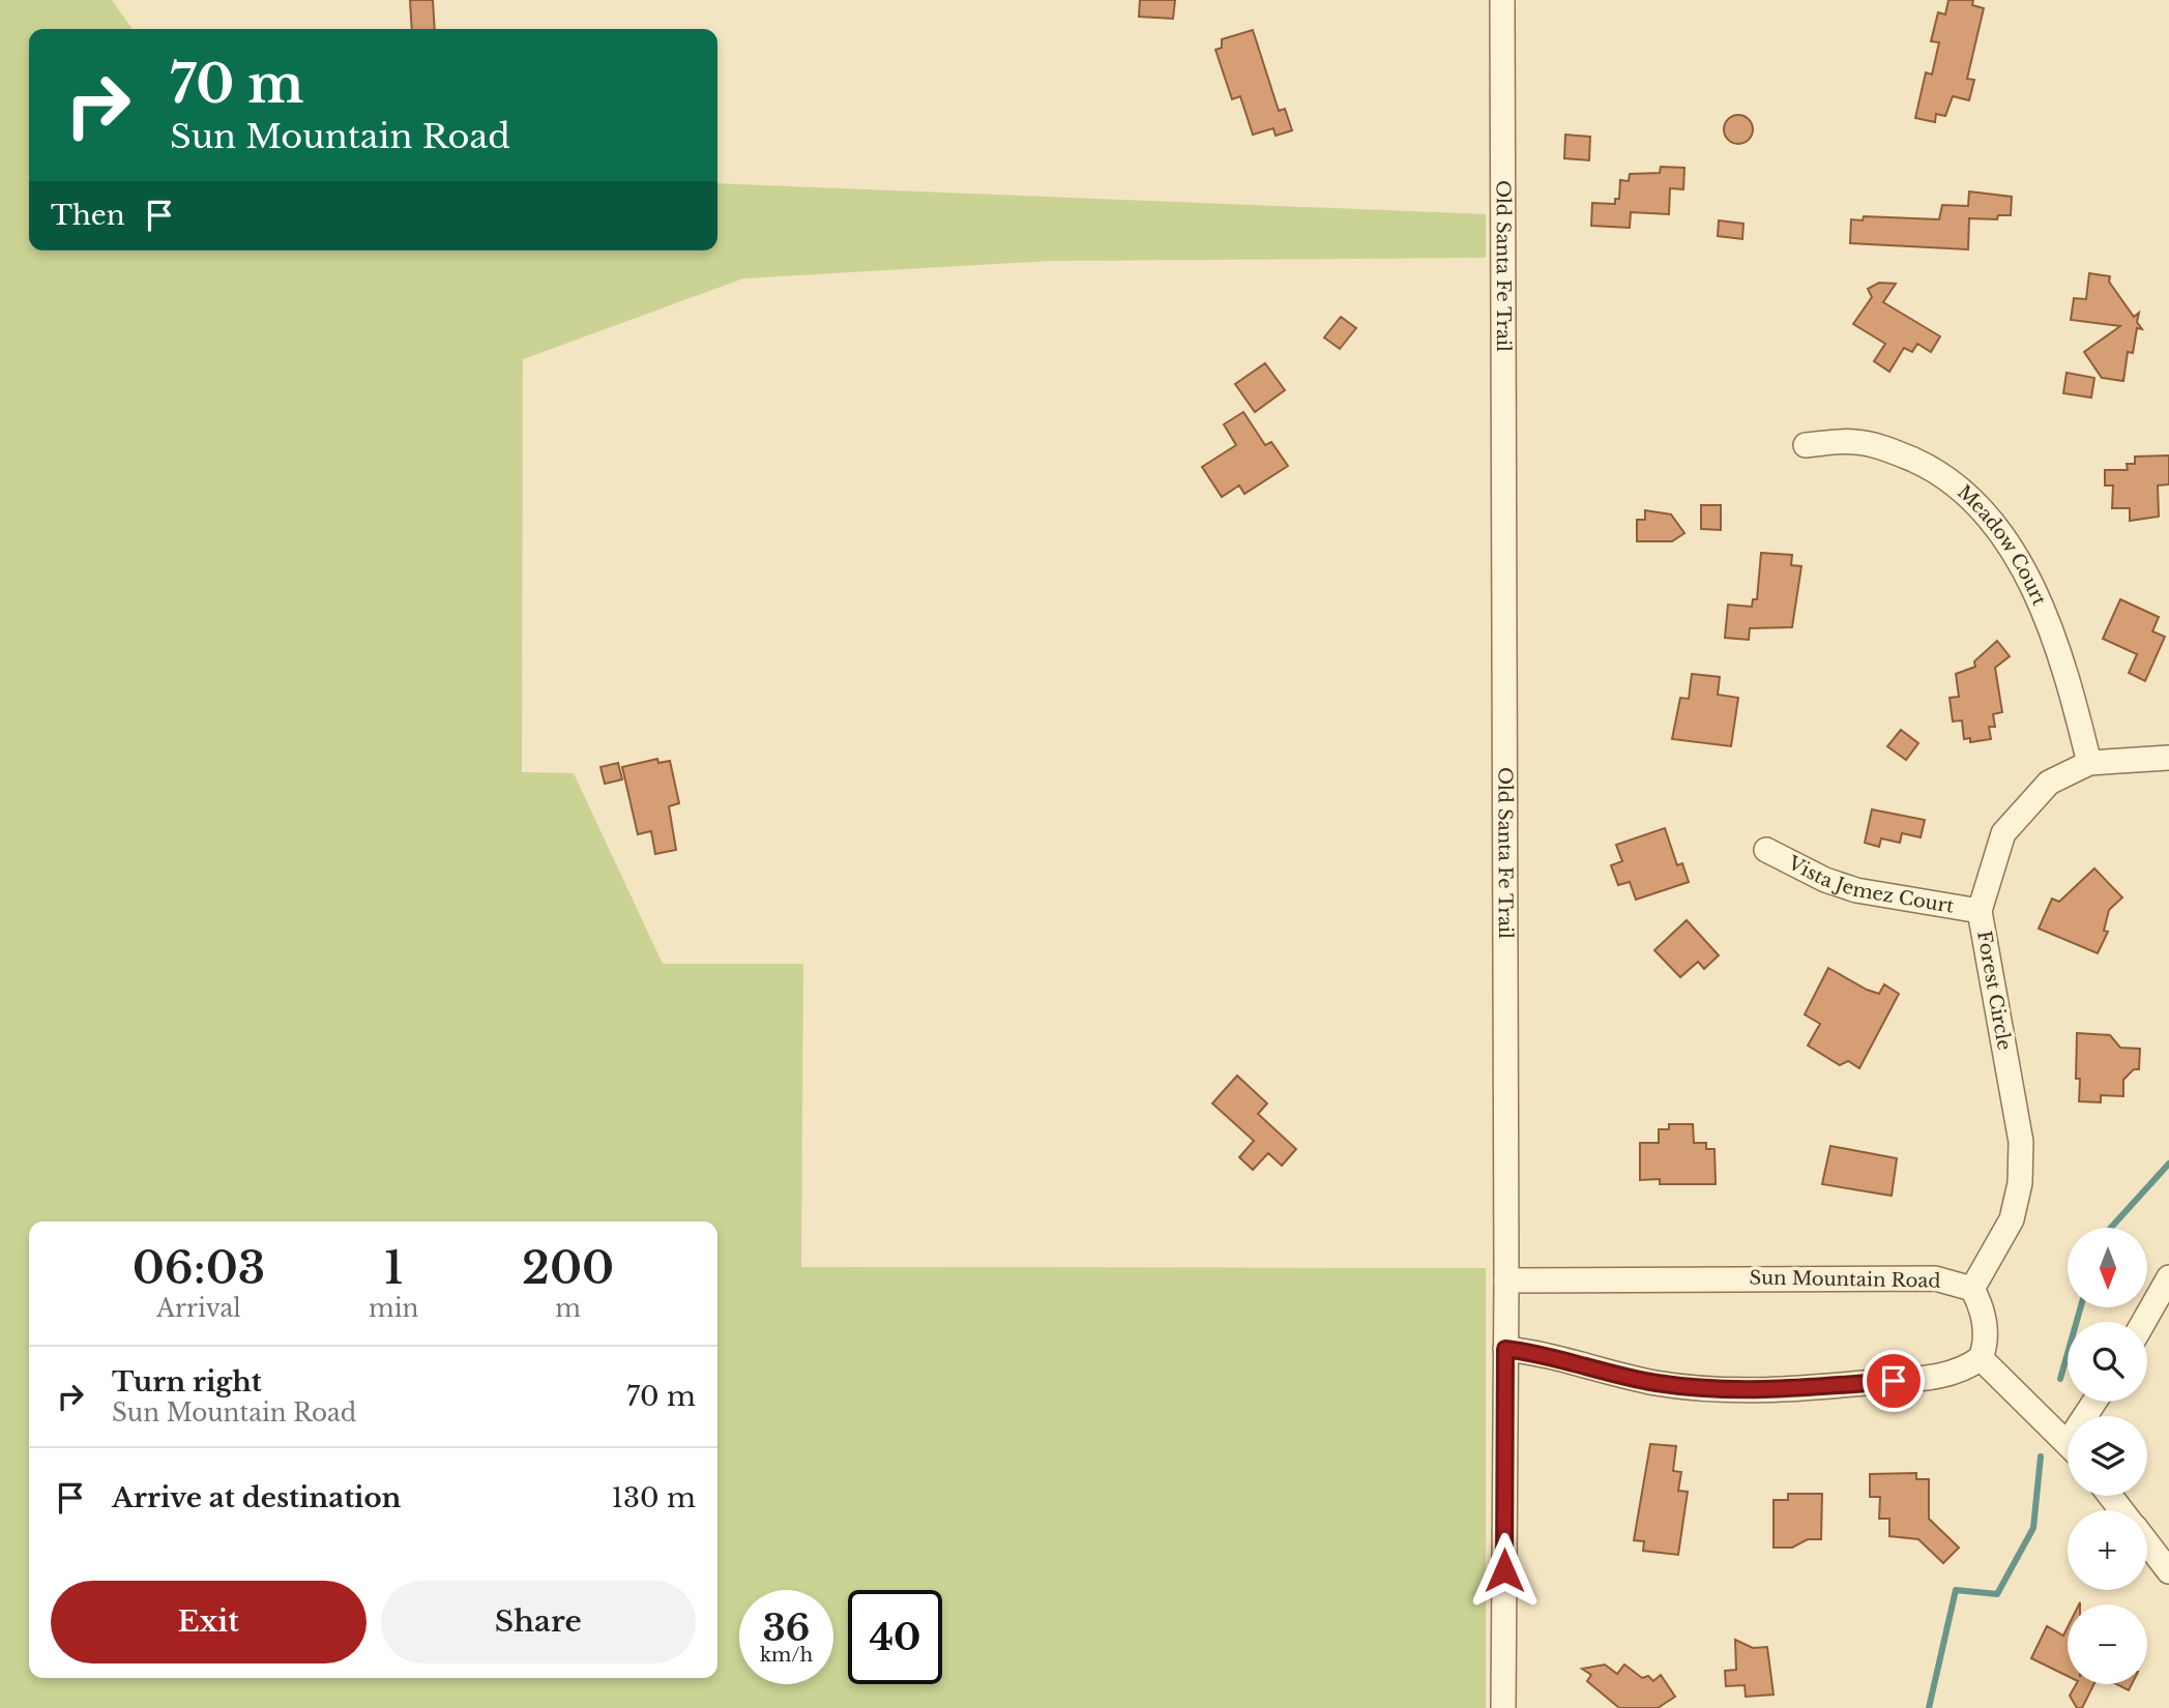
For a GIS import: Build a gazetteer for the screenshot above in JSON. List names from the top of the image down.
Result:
{
  "streets": {
    "street": [
      "Old Santa Fe Trail",
      "Meadow Court",
      "Vista Jemez Court",
      "Forest Circle",
      "Sun Mountain Road"
    ]
  },
  "crossings": [
    ["Old Santa Fe Trail", "Sun Mountain Road"],
    ["Meadow Court", "Forest Circle"],
    ["Vista Jemez Court", "Forest Circle"],
    ["Forest Circle", "Sun Mountain Road"]
  ],
  "north": "bottom",
  "page": {
    "turn": ["70 m", "Sun Mountain Road"],
    "then": "Then",
    "eta": [
      "06:03",
      "Arrival",
      "1",
      "min",
      "200",
      "m"
    ],
    "map_buttons": ["+", "−"],
    "list": [
      {
        "name": "Turn right",
        "note": "Sun Mountain Road",
        "value": "70 m"
      },
      {
        "name": "Arrive at destination",
        "value": "130 m"
      }
    ],
    "buttons": ["Exit", "Share"],
    "speed": "36 km/h",
    "limit": "40"
  }
}
